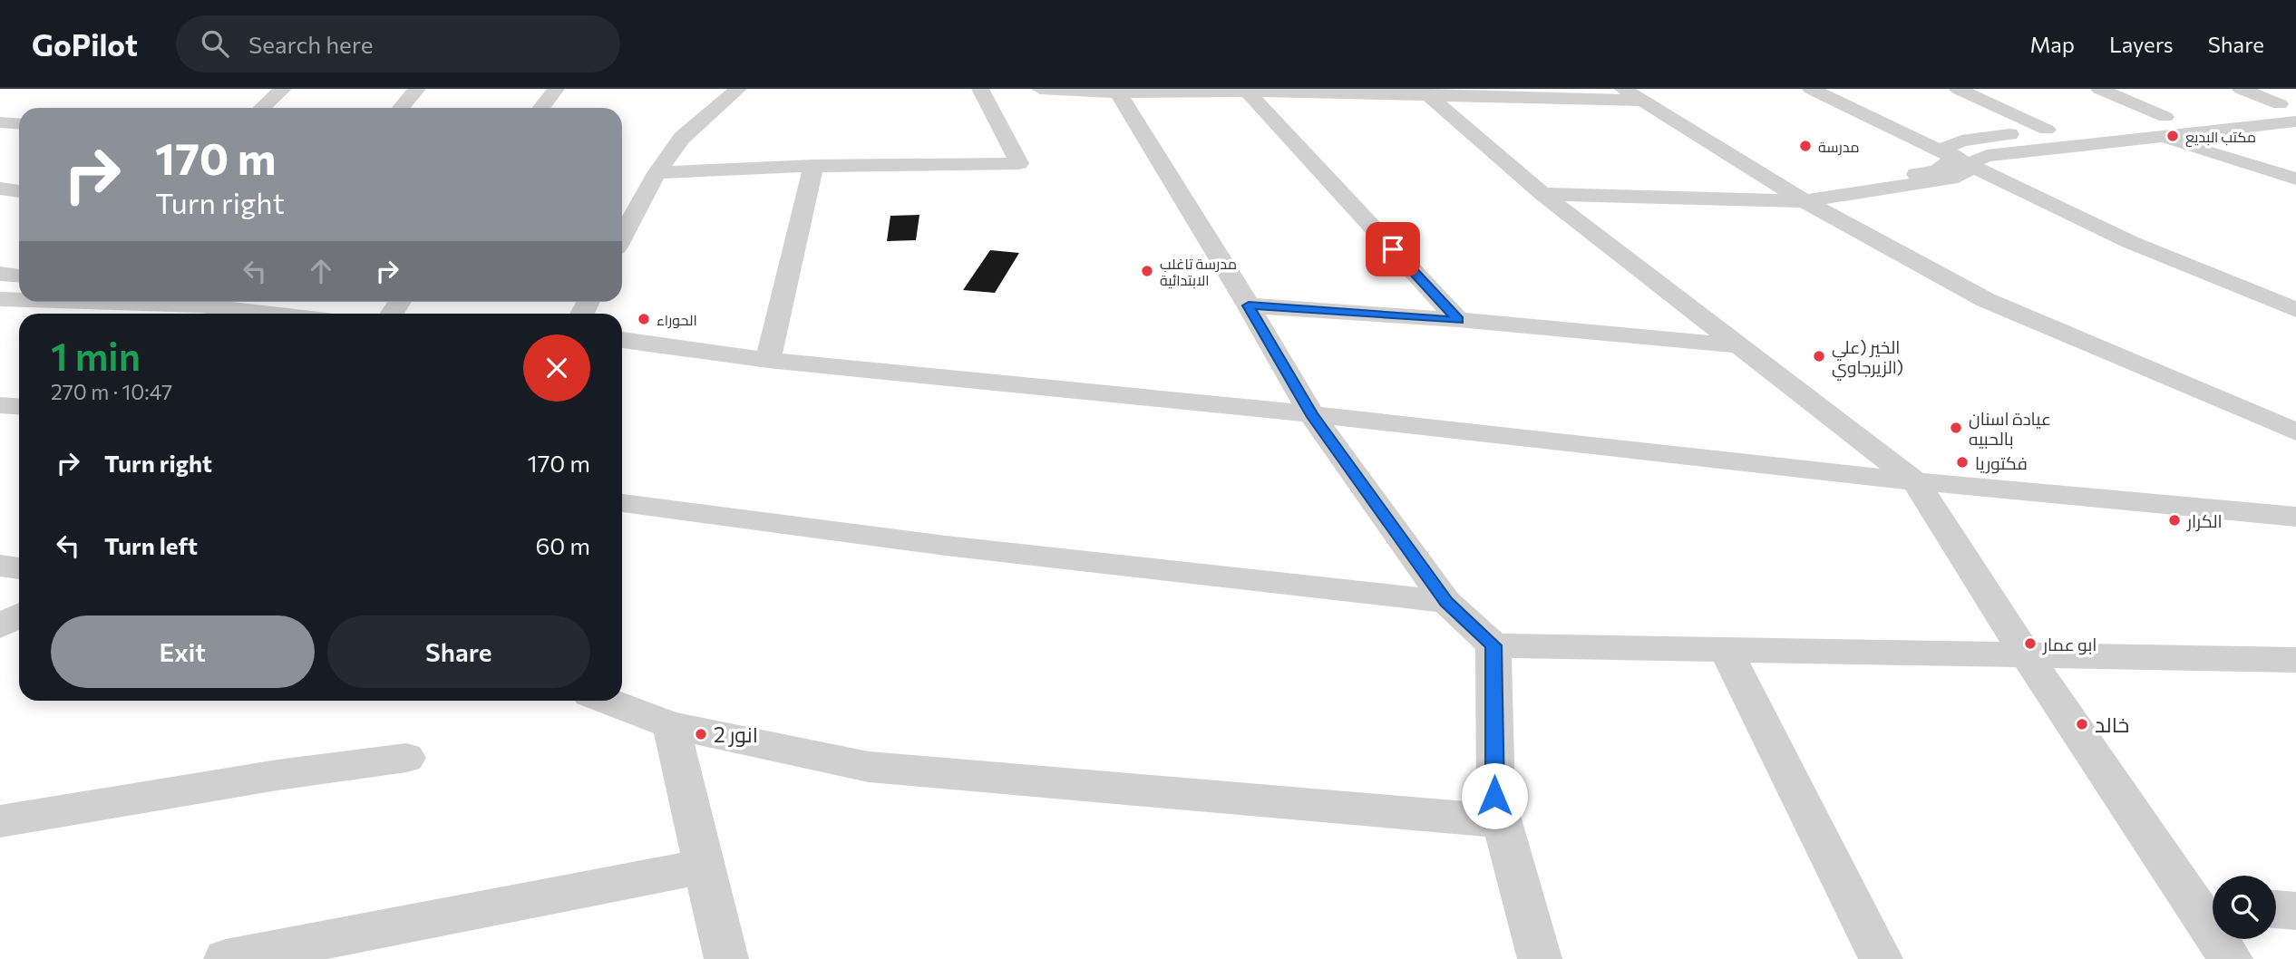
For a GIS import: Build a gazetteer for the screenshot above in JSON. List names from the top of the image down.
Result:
{
  "places": [
    "مكتب البديع",
    "مدرسة",
    "مدرسة تاغلب الابتدائية",
    "الحوراء",
    "الخير (علي الزيرجاوي)",
    "عيادة اسنان بالحبيه",
    "فكتوريا",
    "الكرار",
    "ابو عمار",
    "خالد",
    "انور 2"
  ],
  "page": {
    "header": "GoPilot",
    "search": "Search here",
    "nav": ["Map", "Layers", "Share"],
    "turn": ["170 m", "Turn right"],
    "heading": ["1 min", "270 m · 10:47"],
    "list": [
      {
        "name": "Turn right",
        "value": "170 m"
      },
      {
        "name": "Turn left",
        "value": "60 m"
      }
    ],
    "buttons": ["Exit", "Share"]
  }
}
